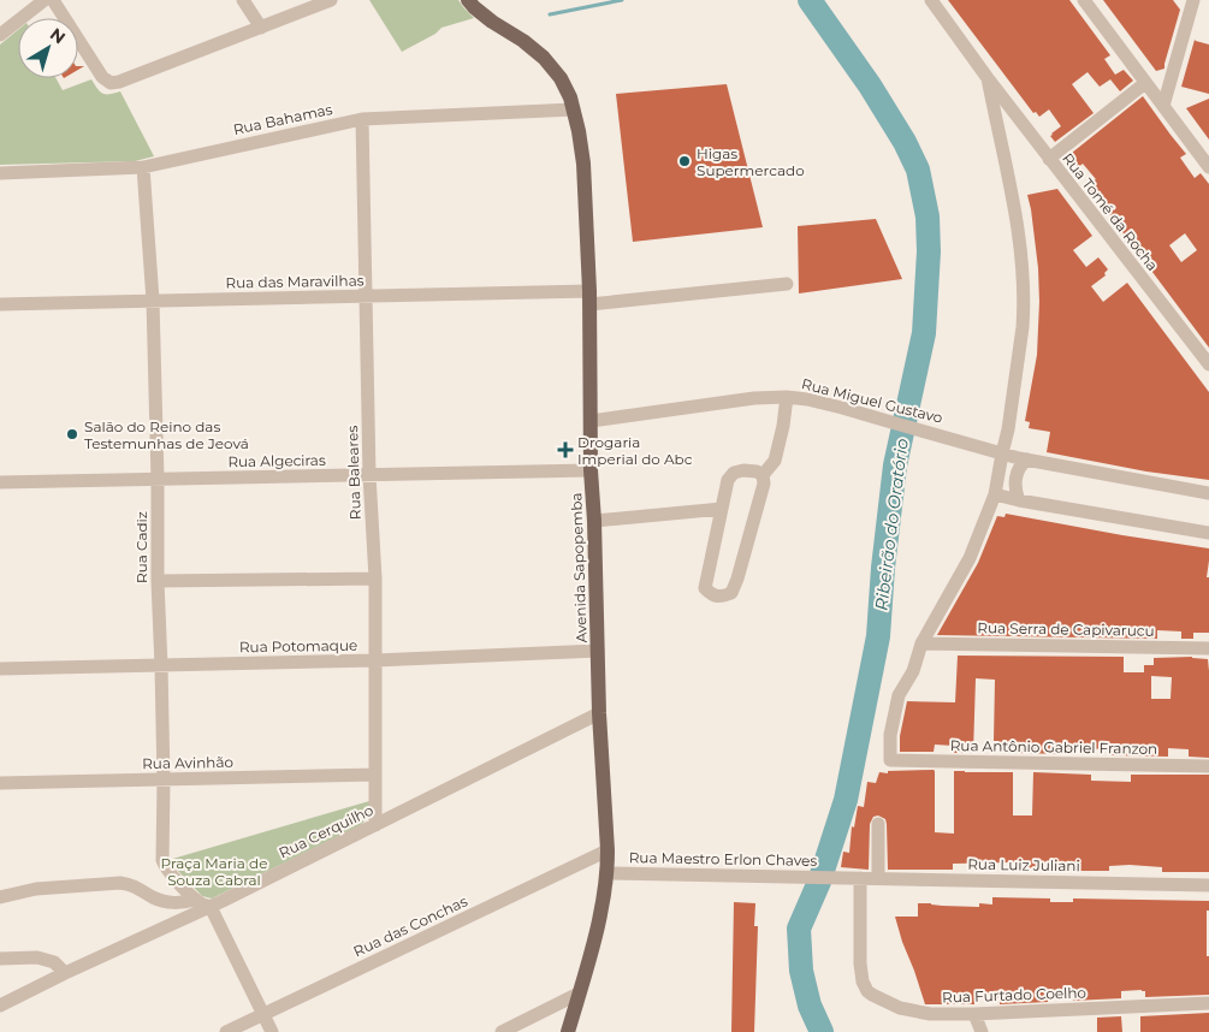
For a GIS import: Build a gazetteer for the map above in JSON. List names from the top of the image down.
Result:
{
  "streets": {
    "main road": ["Avenida Sapopemba"],
    "street": [
      "Rua Bahamas",
      "Rua Tomé da Rocha",
      "Rua das Maravilhas",
      "Rua Miguel Gustavo",
      "Rua Algeciras",
      "Rua Baleares",
      "Rua Cadiz",
      "Rua Serra de Capivarucu",
      "Rua Potomaque",
      "Rua Antônio Gabriel Franzon",
      "Rua Avinhão",
      "Rua Cerquilho",
      "Rua Maestro Erlon Chaves",
      "Rua Luiz Juliani",
      "Rua das Conchas",
      "Rua Furtado Coelho"
    ]
  },
  "crossings": [
    ["Rua Bahamas", "Rua Baleares"],
    ["Rua Bahamas", "Rua Cadiz"],
    ["Rua Bahamas", "Avenida Sapopemba"],
    ["Rua das Maravilhas", "Rua Baleares"],
    ["Rua das Maravilhas", "Rua Cadiz"],
    ["Rua das Maravilhas", "Avenida Sapopemba"],
    ["Rua Miguel Gustavo", "Avenida Sapopemba"],
    ["Rua Algeciras", "Rua Baleares"],
    ["Rua Algeciras", "Rua Cadiz"],
    ["Rua Algeciras", "Avenida Sapopemba"],
    ["Rua Baleares", "Rua Potomaque"],
    ["Rua Baleares", "Rua Avinhão"],
    ["Rua Baleares", "Rua Cerquilho"],
    ["Rua Cadiz", "Rua Potomaque"],
    ["Rua Cadiz", "Rua Avinhão"],
    ["Rua Cadiz", "Rua Cerquilho"],
    ["Avenida Sapopemba", "Rua Potomaque"],
    ["Avenida Sapopemba", "Rua Cerquilho"],
    ["Avenida Sapopemba", "Rua Maestro Erlon Chaves"],
    ["Avenida Sapopemba", "Rua das Conchas"],
    ["Rua Serra de Capivarucu", "Rua Antônio Gabriel Franzon"],
    ["Rua Maestro Erlon Chaves", "Rua Luiz Juliani"],
    ["Rua Luiz Juliani", "Rua Furtado Coelho"]
  ],
  "water": ["Ribeirão do Oratório"],
  "parks": ["Praça Maria de Souza Cabral"],
  "places": {
    "other": ["Higas Supermercado", "Salão do Reino das Testemunhas de Jeová"],
    "health": ["Drogaria Imperial do Abc"]
  },
  "north": "top right"
}
